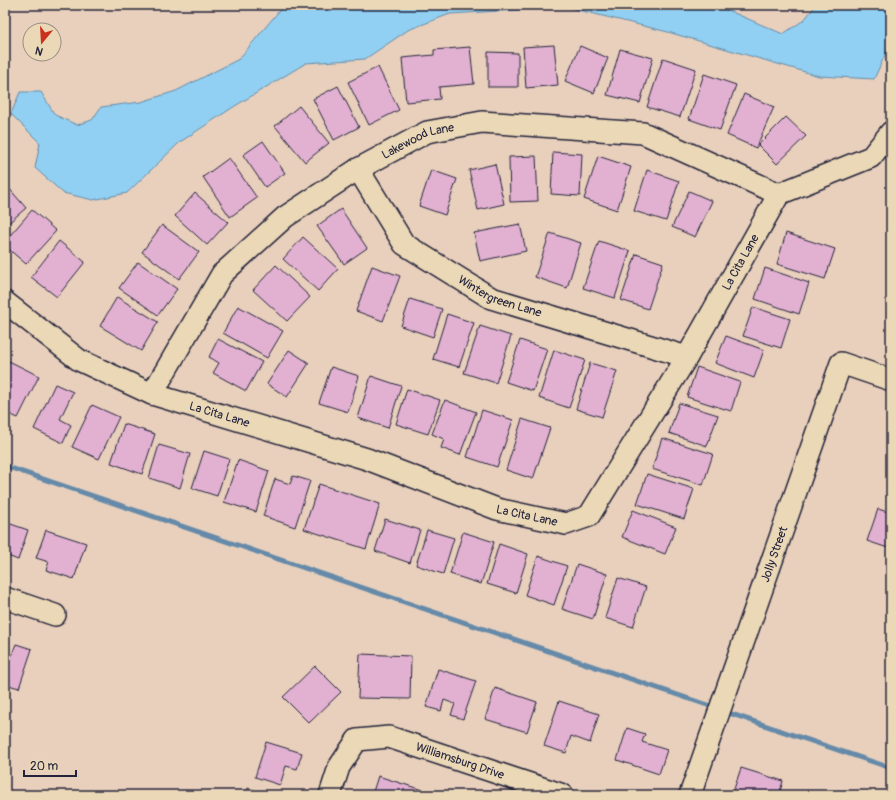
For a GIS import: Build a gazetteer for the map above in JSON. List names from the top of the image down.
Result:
{
  "streets": {
    "street": [
      "Lakewood Lane",
      "La Cita Lane",
      "Wintergreen Lane",
      "Jolly Street",
      "Williamsburg Drive"
    ]
  },
  "crossings": [
    ["Lakewood Lane", "La Cita Lane"],
    ["Lakewood Lane", "Wintergreen Lane"],
    ["La Cita Lane", "Wintergreen Lane"]
  ],
  "scale_bar": "20 m",
  "north": "bottom"
}
